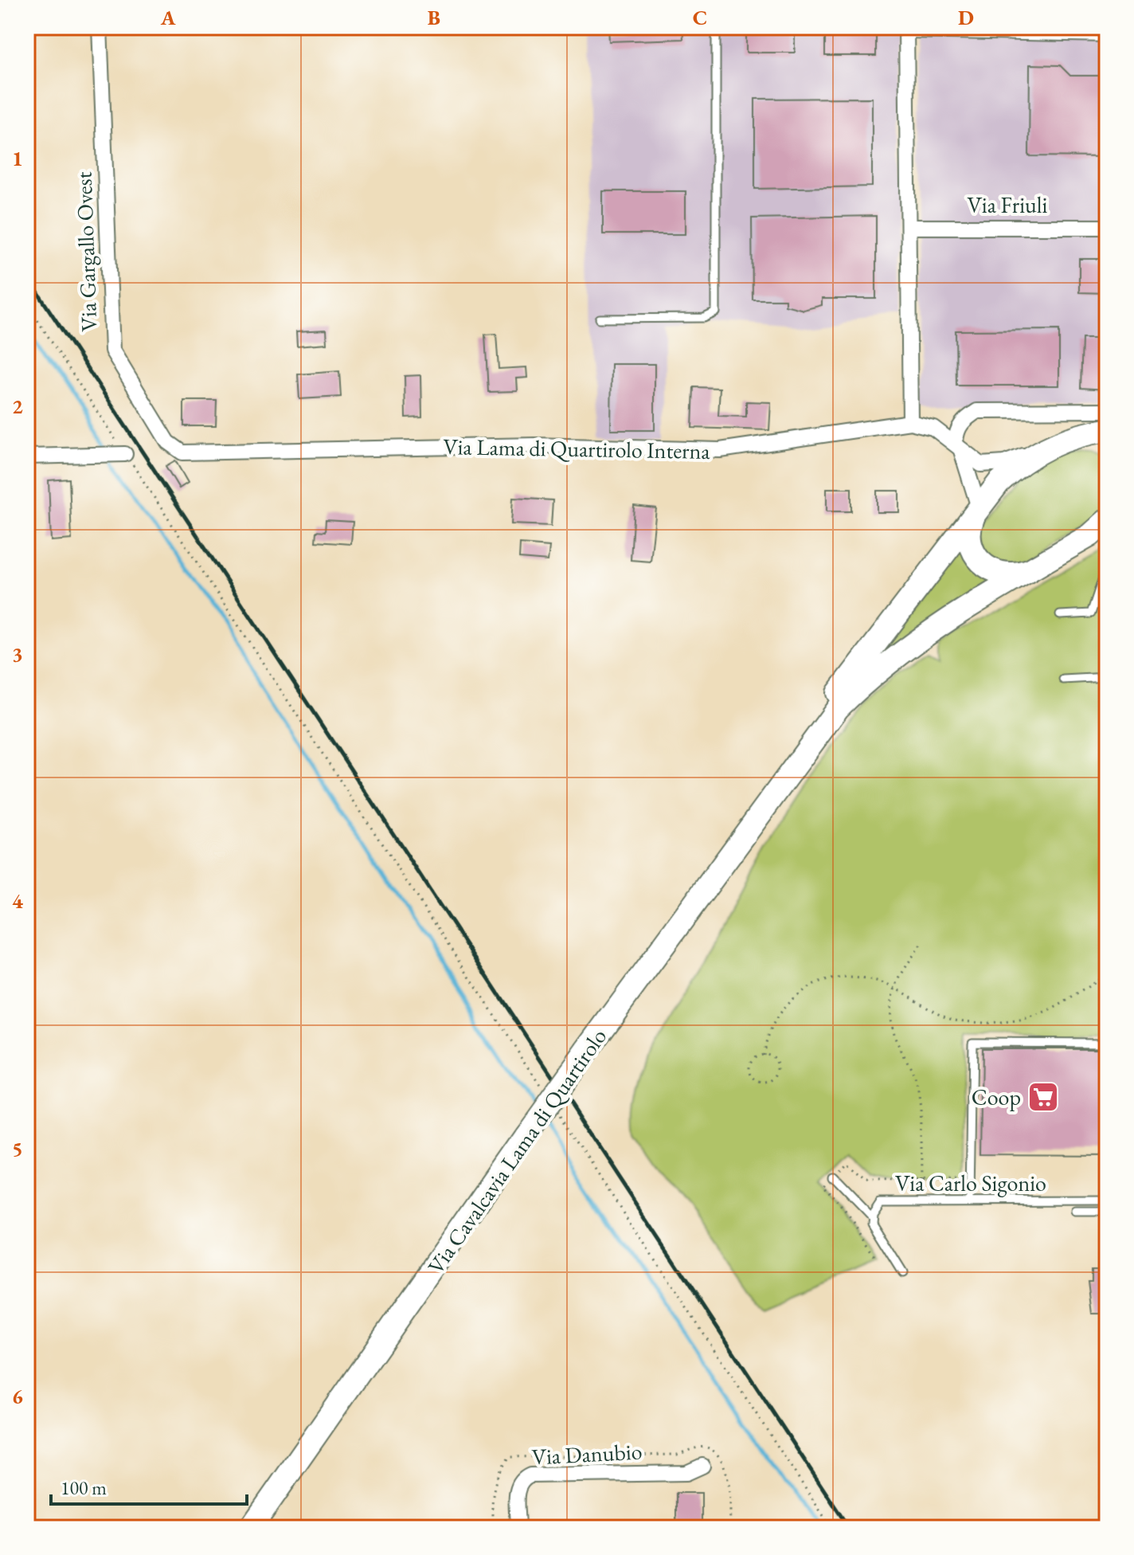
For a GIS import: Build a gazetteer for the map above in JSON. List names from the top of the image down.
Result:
{
  "streets": {
    "main road": ["Via Cavalcavia Lama di Quartirolo"],
    "street": [
      "Via Friuli",
      "Via Gargallo Ovest",
      "Via Lama di Quartirolo Interna",
      "Via Danubio"
    ],
    "lane": ["Via Carlo Sigonio"]
  },
  "crossings": [
    ["Via Gargallo Ovest", "Via Lama di Quartirolo Interna"],
    ["Via Lama di Quartirolo Interna", "Via Cavalcavia Lama di Quartirolo"]
  ],
  "places": {
    "supermarket": ["Coop"]
  },
  "scale_bar": "100 m",
  "grid": {
    "columns": [
      "A",
      "B",
      "C",
      "D"
    ],
    "rows": [
      "1",
      "2",
      "3",
      "4",
      "5",
      "6"
    ]
  }
}
